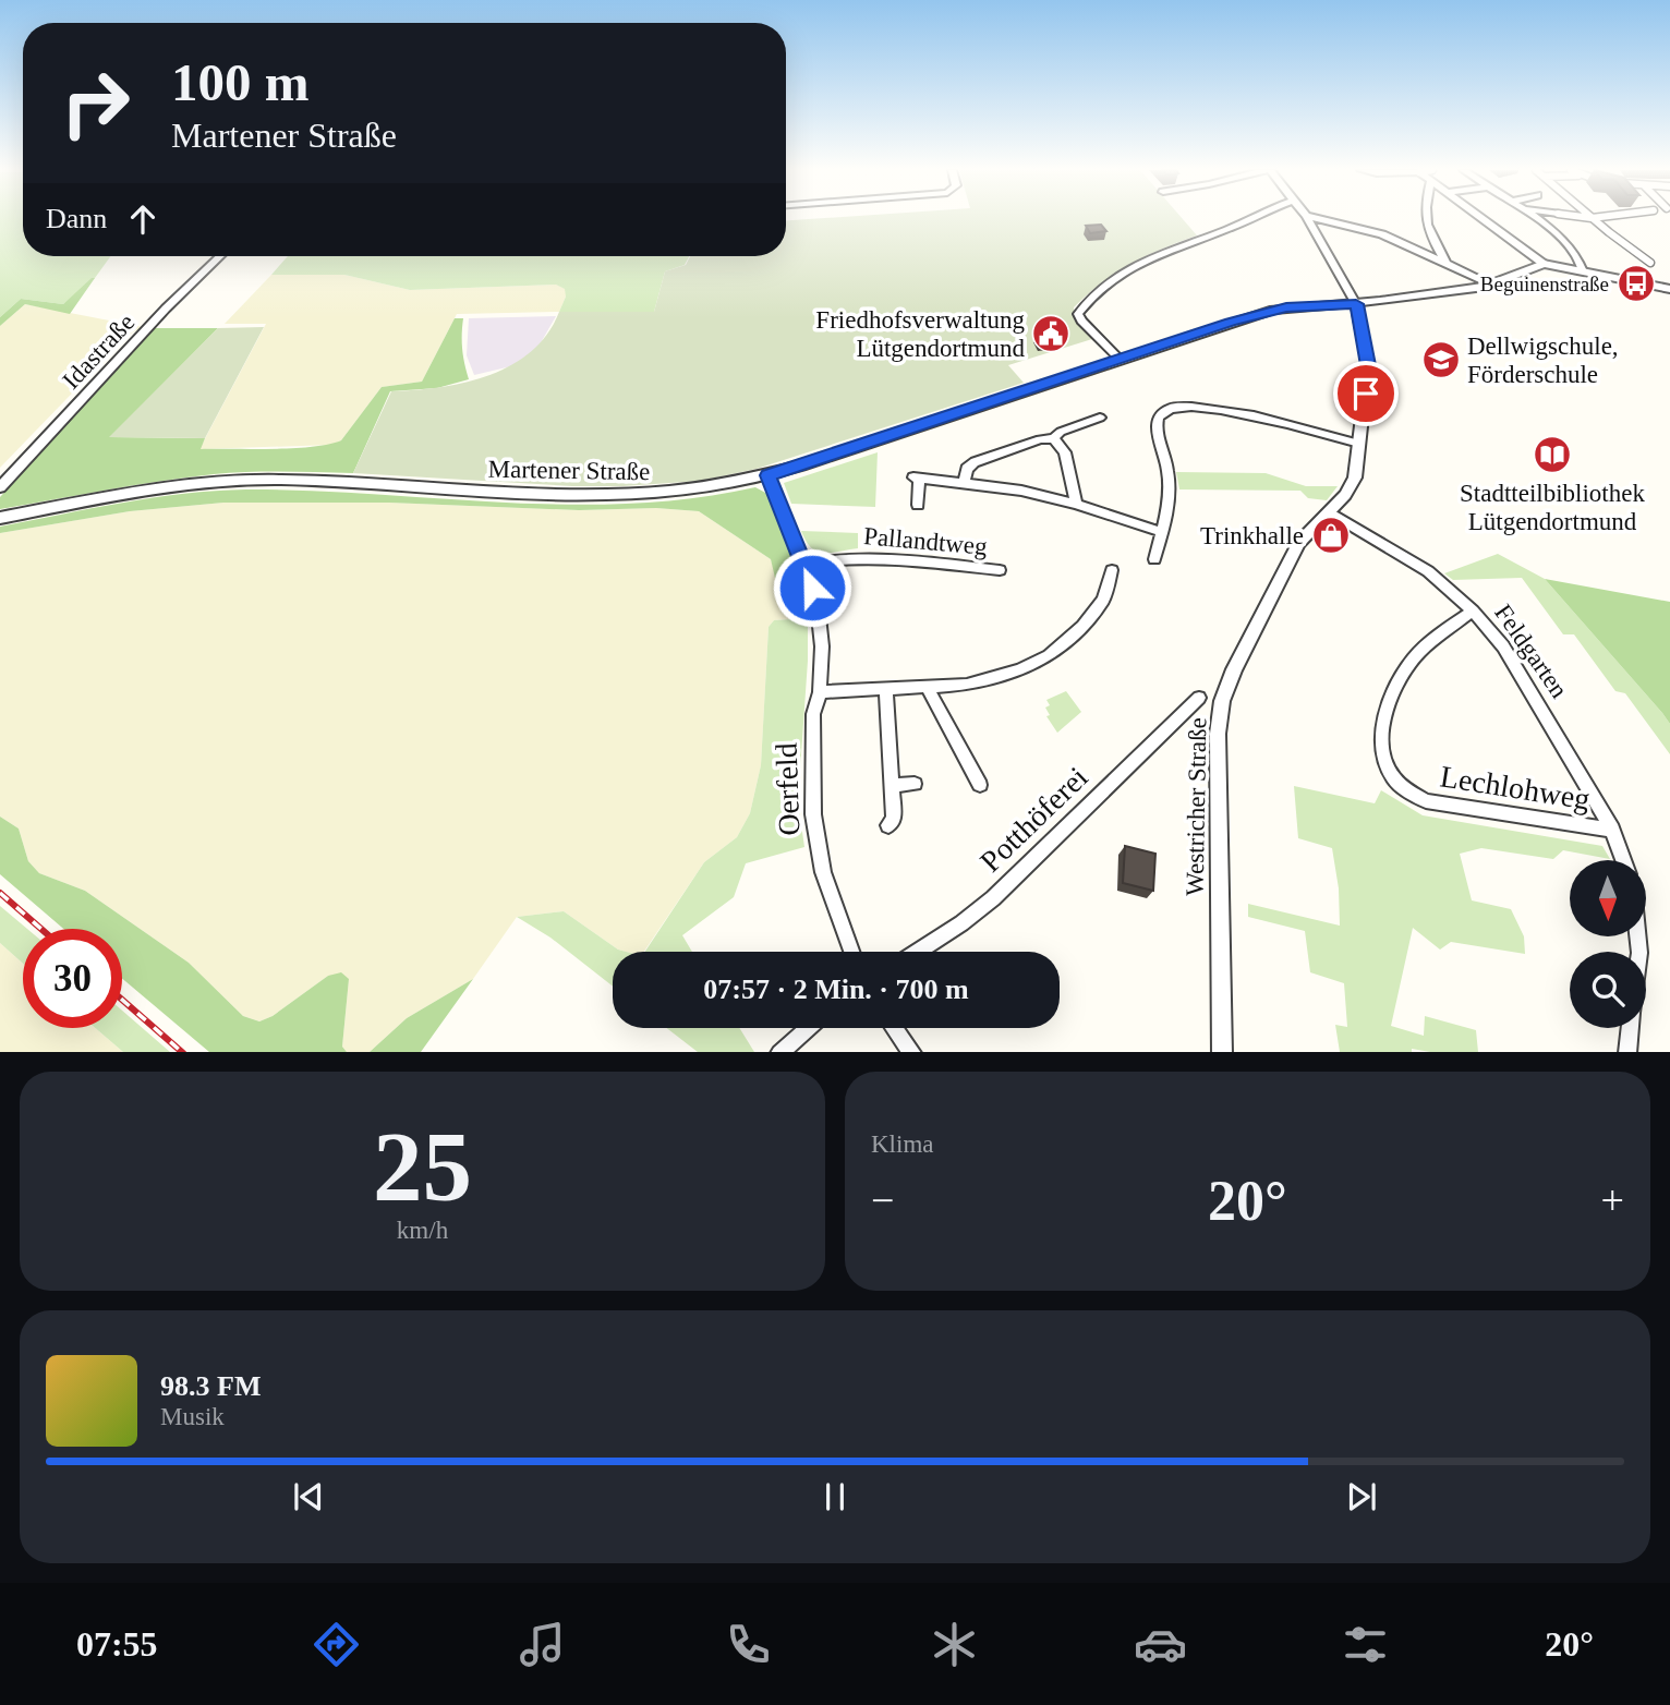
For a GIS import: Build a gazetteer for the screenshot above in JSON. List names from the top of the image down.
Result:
{
  "streets": {
    "street": [
      "Idastraße",
      "Martener Straße",
      "Pallandtweg",
      "Feldgarten",
      "Lechlohweg",
      "Oerfeld",
      "Westricher Straße",
      "Potthöferei"
    ]
  },
  "crossings": [
    ["Martener Straße", "Westricher Straße"],
    ["Feldgarten", "Lechlohweg"],
    ["Feldgarten", "Westricher Straße"]
  ],
  "places": {
    "bus stop": ["Beguinenstraße"],
    "public building": ["Friedhofsverwaltung Lütgendortmund"],
    "school or university": ["Dellwigschule, Förderschule"],
    "library": ["Stadtteilbibliothek Lütgendortmund"],
    "shop": ["Trinkhalle"]
  },
  "north": "bottom",
  "page": {
    "turn": ["100 m", "Martener Straße"],
    "then": "Dann",
    "limit": "30",
    "trip": "07:57 · 2 Min. · 700 m",
    "tile": [
      ["25", "km/h"],
      "Klima"
    ],
    "heat": ["−", "20°", "+"],
    "song": ["98.3 FM", "Musik"],
    "tabs": ["07:55", "20°"]
  }
}
